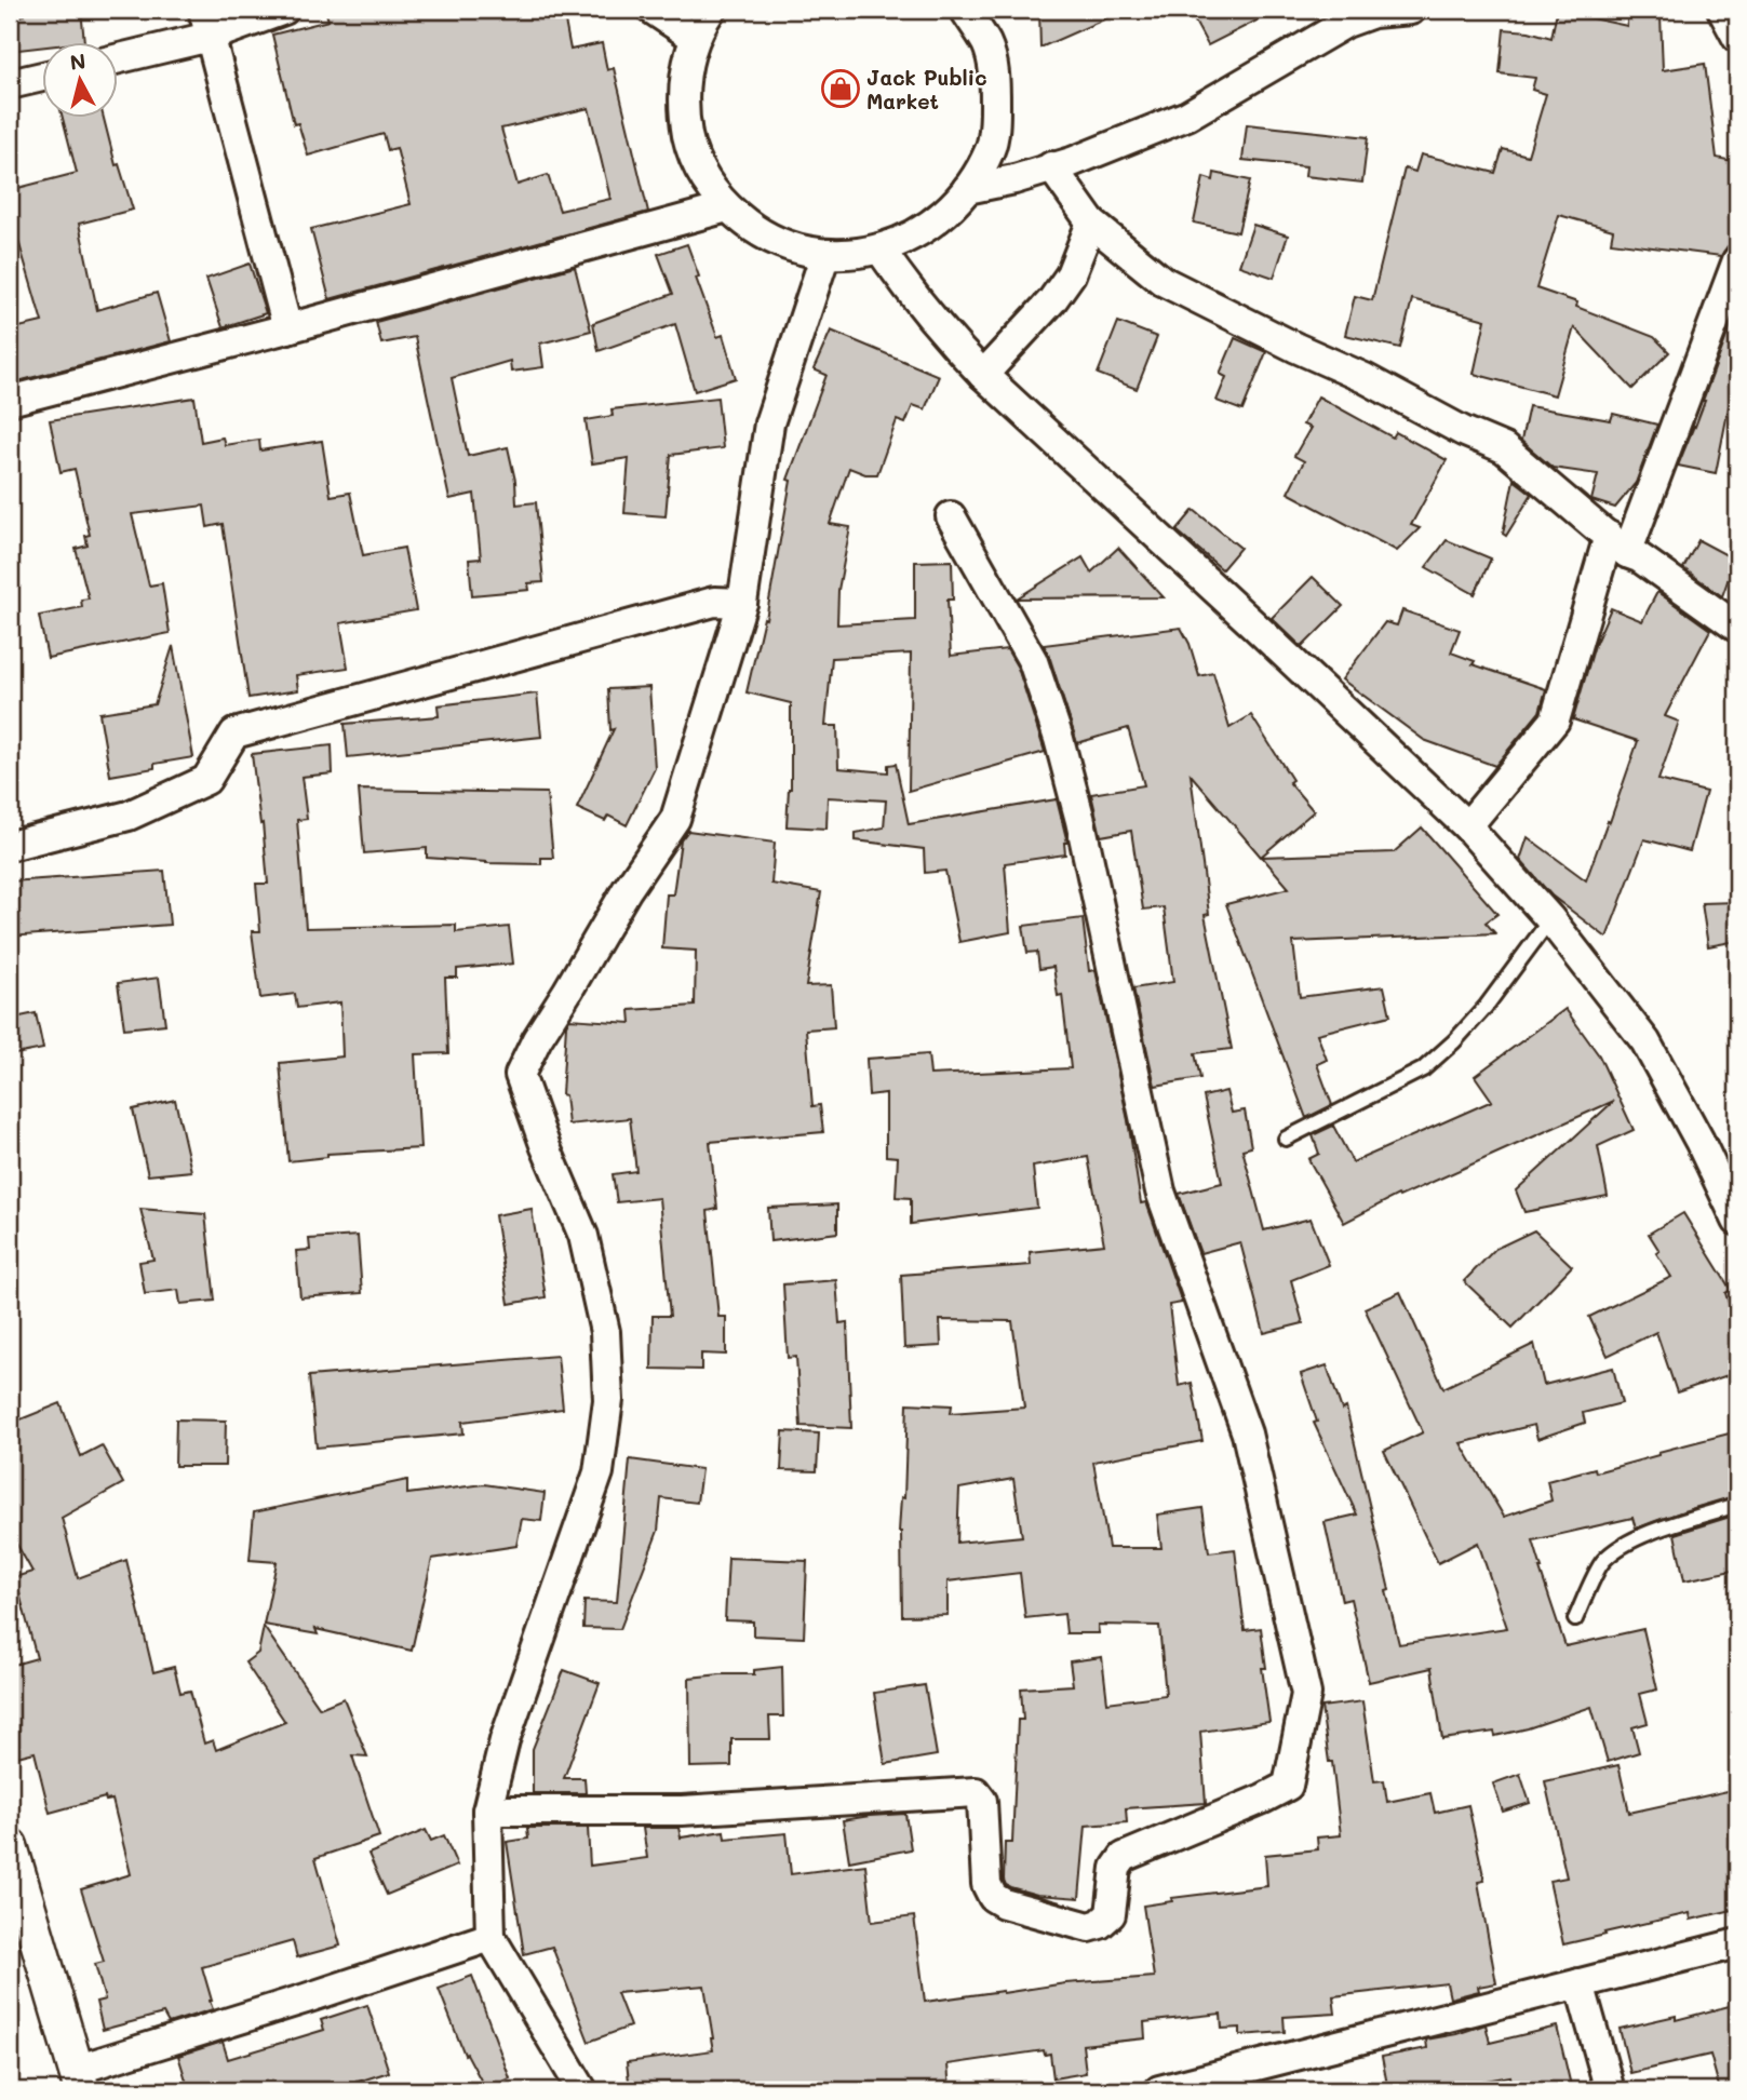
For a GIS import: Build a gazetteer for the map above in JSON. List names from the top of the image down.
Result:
{
  "places": {
    "shop": ["Jack Public Market"]
  },
  "north": "top"
}
